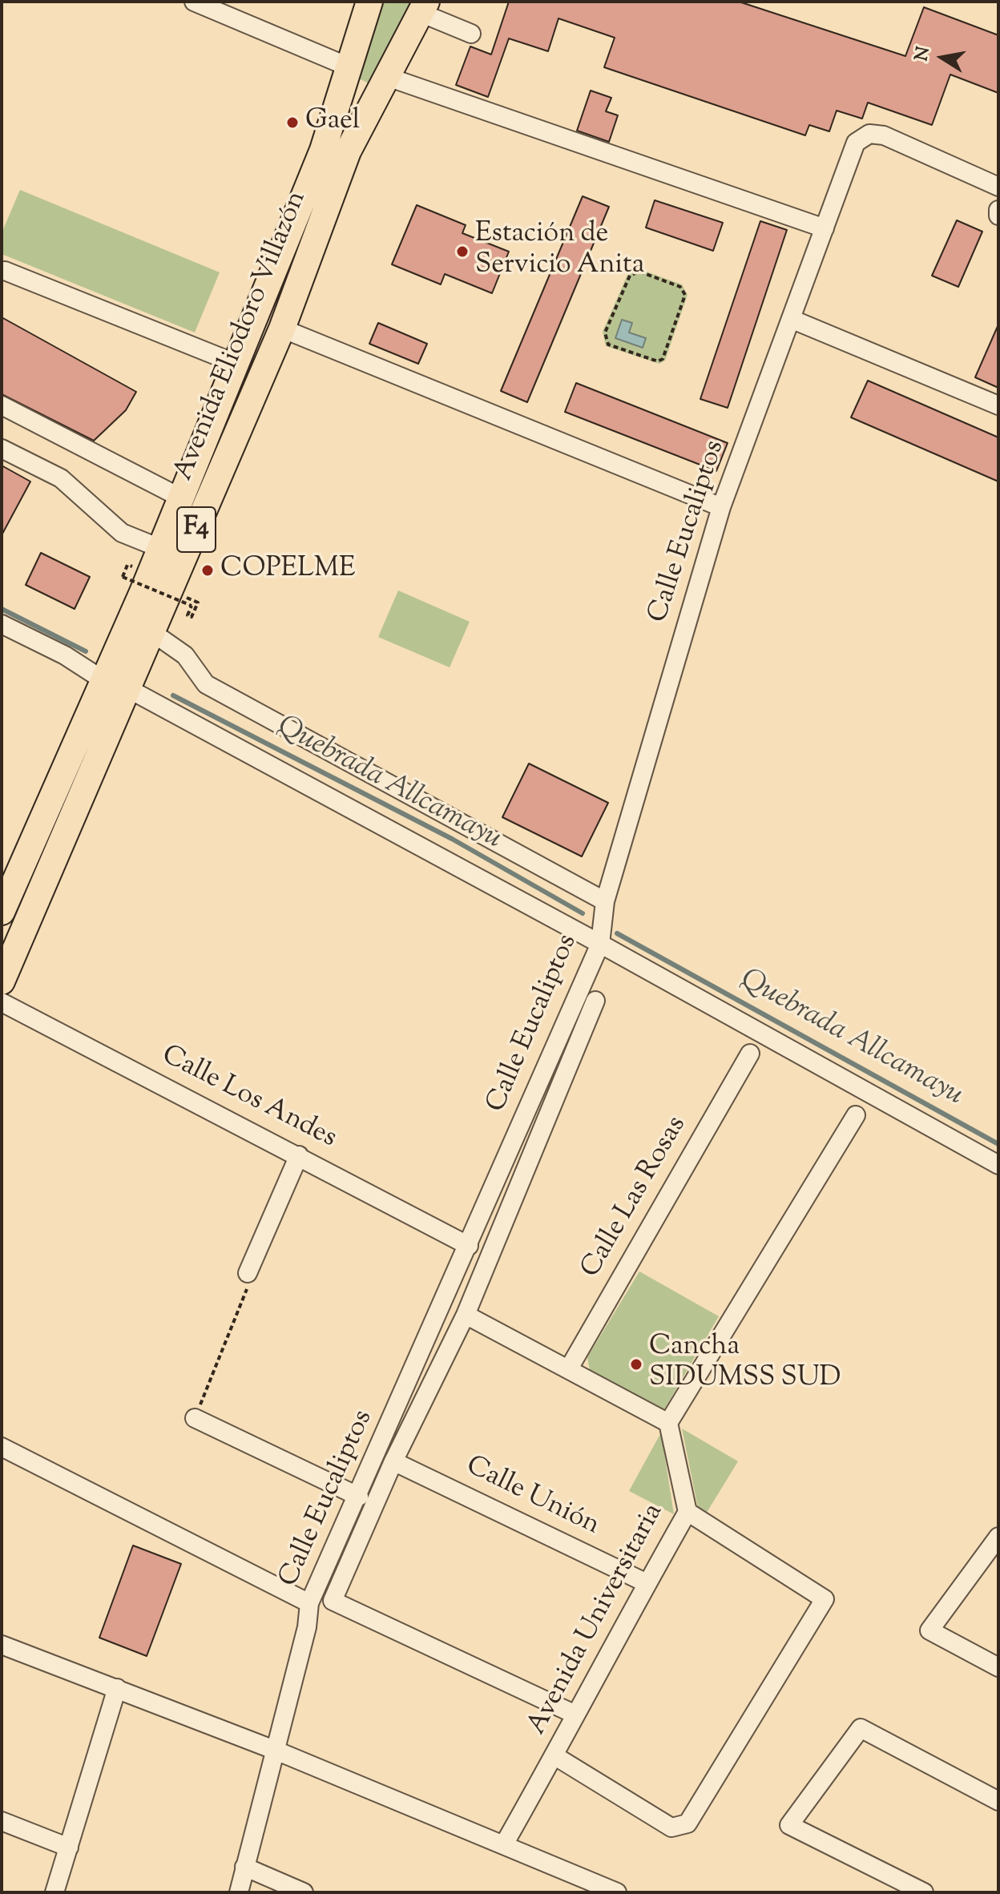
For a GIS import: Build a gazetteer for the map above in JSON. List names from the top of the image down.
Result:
{
  "streets": {
    "highway": ["Avenida Eliodoro Villazón", "F4"],
    "street": [
      "Calle Eucaliptos",
      "Calle Los Andes",
      "Calle Las Rosas",
      "Calle Unión",
      "Avenida Universitaria"
    ]
  },
  "crossings": [
    ["Calle Eucaliptos", "Calle Los Andes"],
    ["Calle Eucaliptos", "Calle Unión"],
    ["Calle Eucaliptos", "Avenida Universitaria"],
    ["Calle Unión", "Avenida Universitaria"]
  ],
  "water": ["Quebrada Allcamayu"],
  "places": [
    "Gael",
    "Estación de Servicio Anita",
    "COPELME",
    "Cancha SIDUMSS SUD"
  ],
  "north": "left"
}
